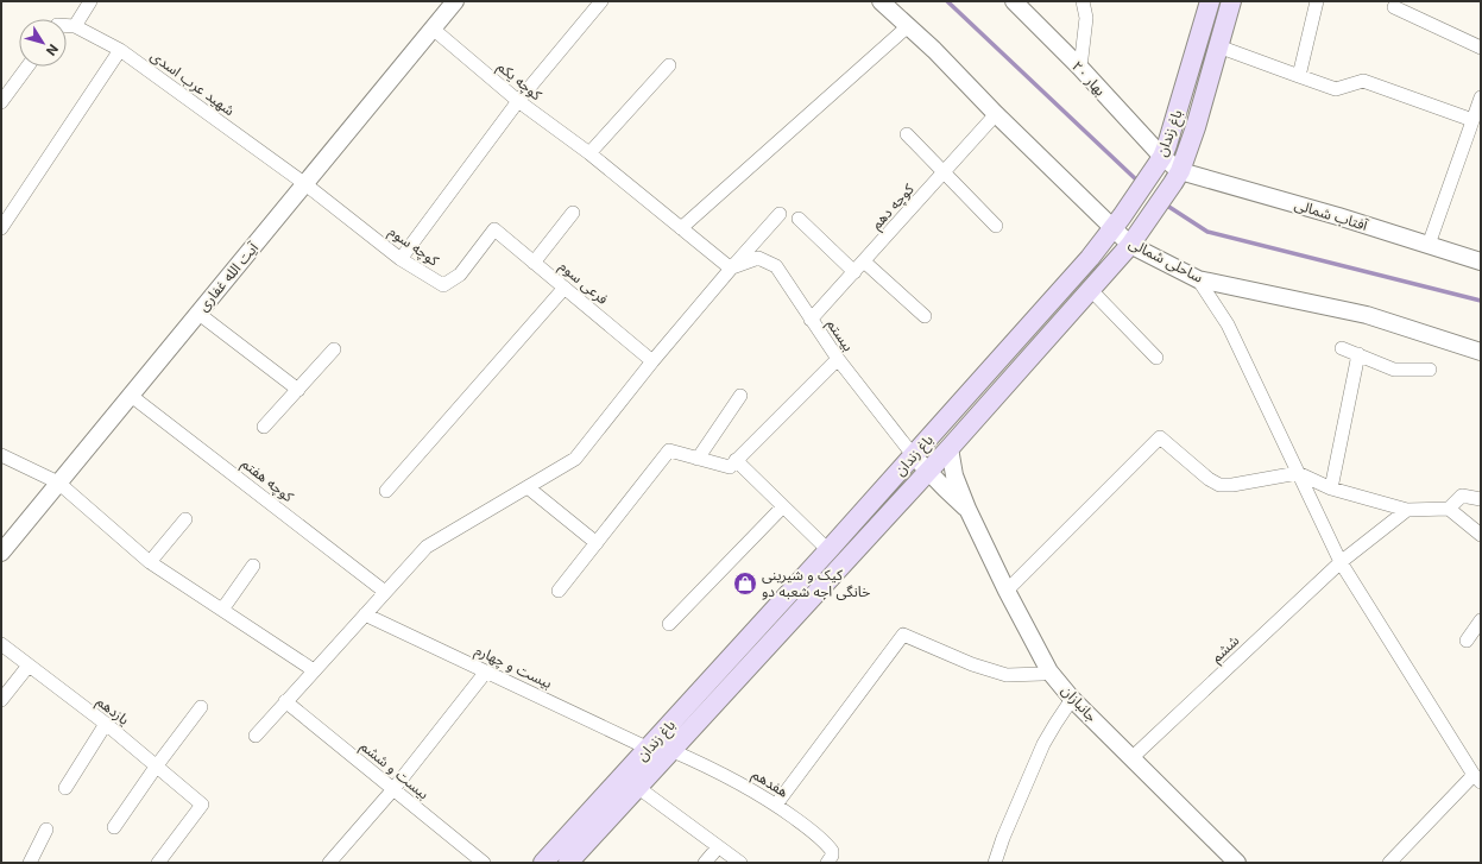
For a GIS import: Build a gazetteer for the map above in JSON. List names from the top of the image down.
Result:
{
  "streets": {
    "main road": ["باغ زندان"],
    "street": [
      "بهار ۲۰",
      "کوچه یکم",
      "شهید عرب اسدی",
      "کوچه دهم",
      "آفتاب شمالی",
      "کوچه سوم",
      "ساحلی شمالی",
      "آیت الله غفاری",
      "فرعی سوم",
      "بیستم",
      "کوچه هفتم",
      "ششم",
      "بیست و چهارم",
      "جانبازان",
      "یازدهم",
      "بیست و ششم",
      "هفدهم"
    ]
  },
  "crossings": [
    ["بهار ۲۰", "باغ زندان"],
    ["بهار ۲۰", "آفتاب شمالی"],
    ["کوچه یکم", "آیت الله غفاری"],
    ["کوچه یکم", "بیستم"],
    ["شهید عرب اسدی", "کوچه سوم"],
    ["شهید عرب اسدی", "آیت الله غفاری"],
    ["باغ زندان", "آفتاب شمالی"],
    ["باغ زندان", "ساحلی شمالی"],
    ["باغ زندان", "بیستم"],
    ["باغ زندان", "بیست و چهارم"],
    ["باغ زندان", "جانبازان"],
    ["باغ زندان", "هفدهم"],
    ["کوچه دهم", "ساحلی شمالی"],
    ["کوچه دهم", "بیستم"],
    ["کوچه سوم", "آیت الله غفاری"],
    ["کوچه سوم", "فرعی سوم"],
    ["آیت الله غفاری", "کوچه هفتم"],
    ["بیستم", "جانبازان"],
    ["ششم", "جانبازان"]
  ],
  "places": {
    "shop": ["کیک و شیرینی خانگی اجه شعبه دو"]
  },
  "north": "bottom right"
}
